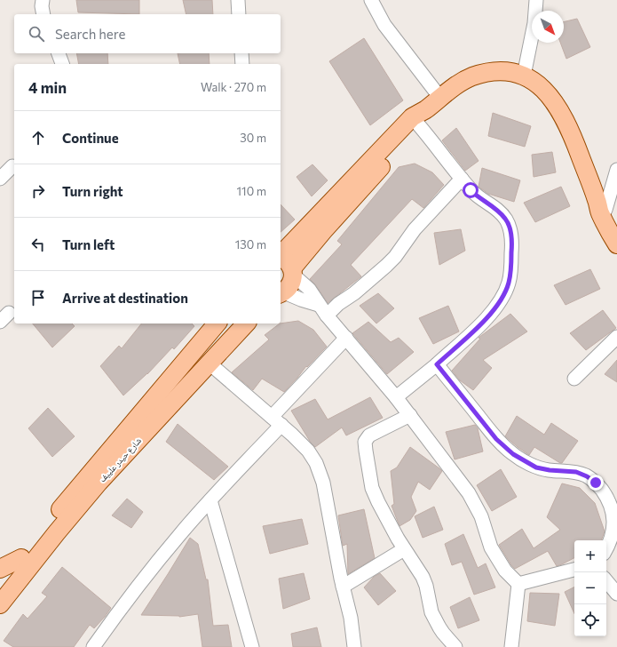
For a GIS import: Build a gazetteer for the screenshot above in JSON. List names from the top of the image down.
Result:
{
  "streets": {
    "main road": ["شارع حيدر علييف"]
  },
  "north": "bottom right",
  "page": {
    "search": "Search here",
    "heading": ["4 min", "Walk · 270 m"],
    "list": [
      ["Continue", "30 m"],
      ["Turn right", "110 m"],
      ["Turn left", "130 m"],
      "Arrive at destination"
    ],
    "map_buttons": ["+", "−"]
  }
}
